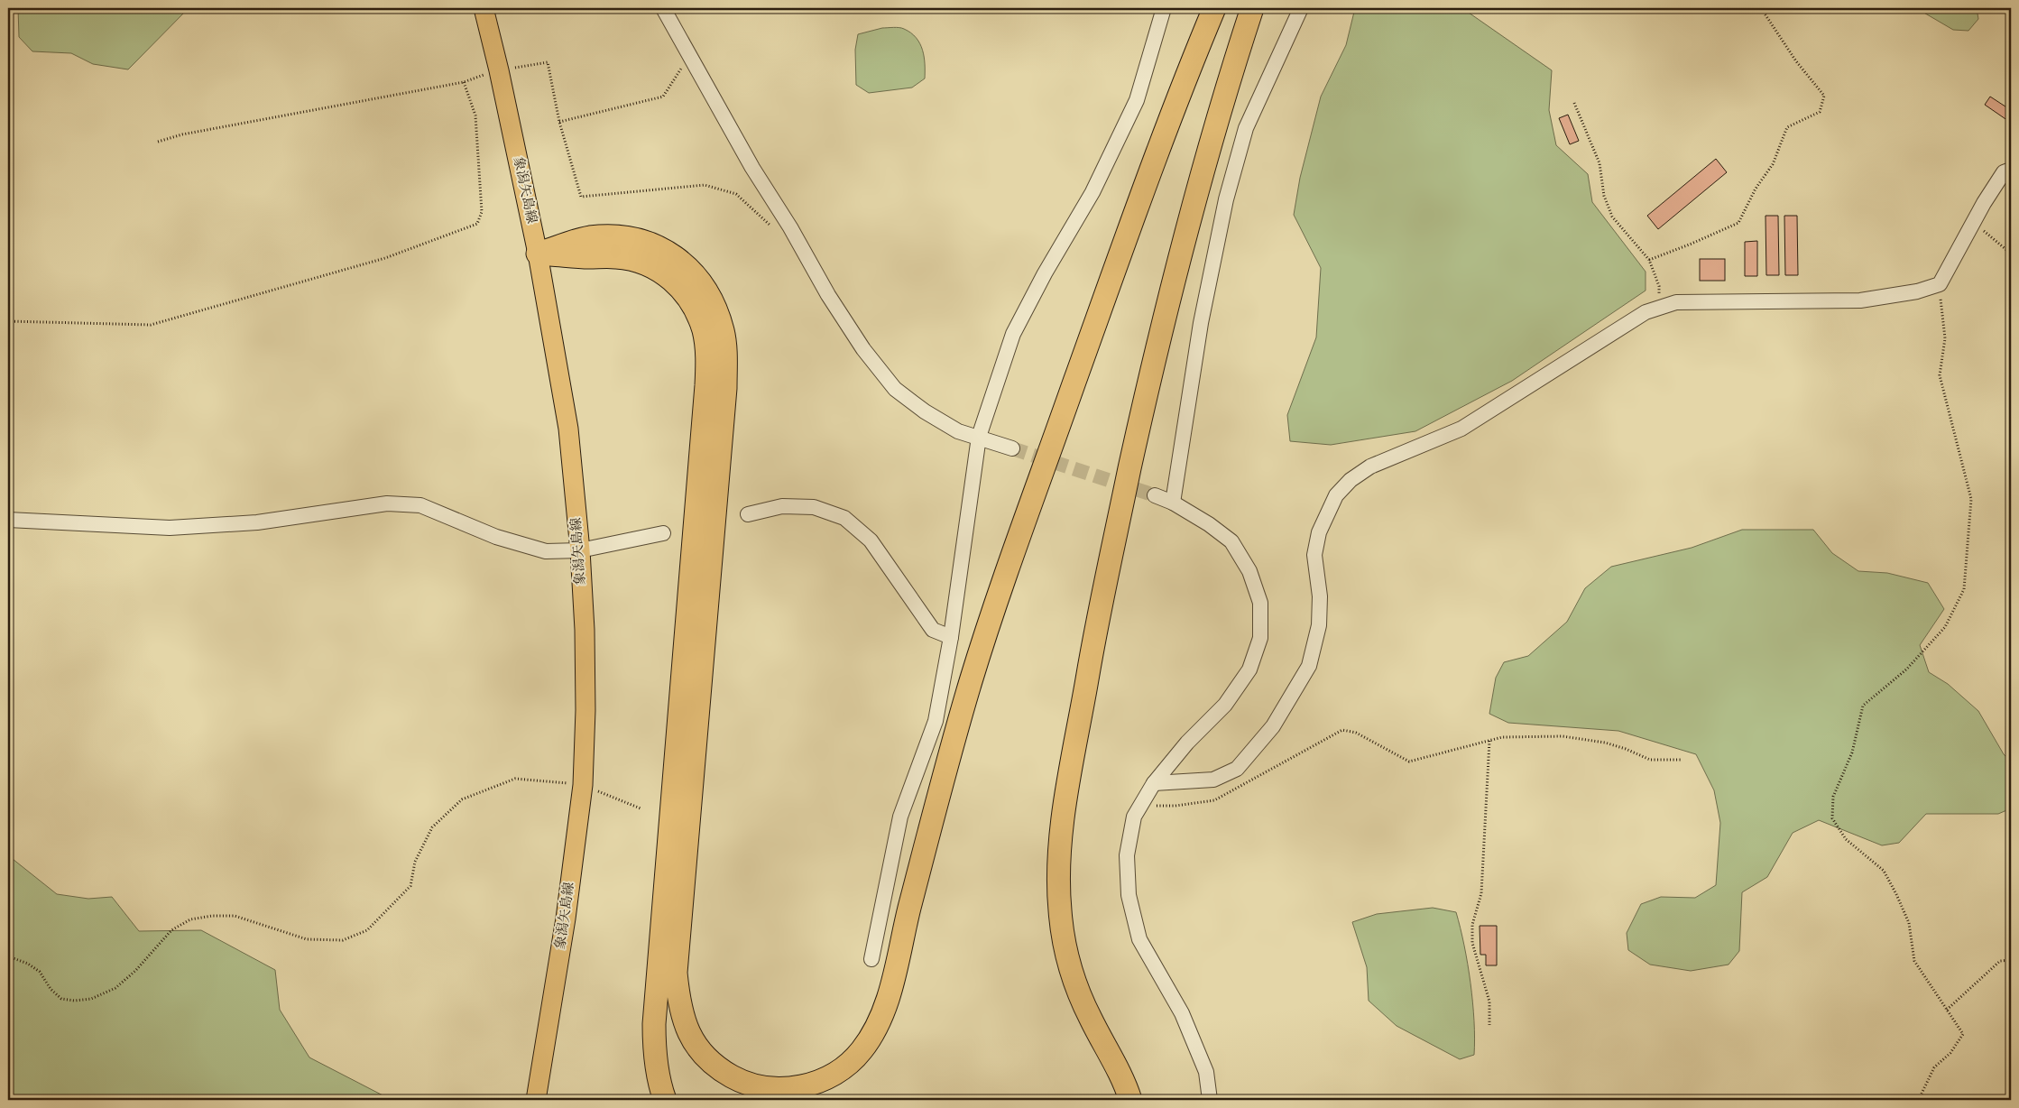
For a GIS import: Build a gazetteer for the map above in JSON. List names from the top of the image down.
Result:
{
  "streets": {
    "main road": ["象潟矢島線"]
  }
}
